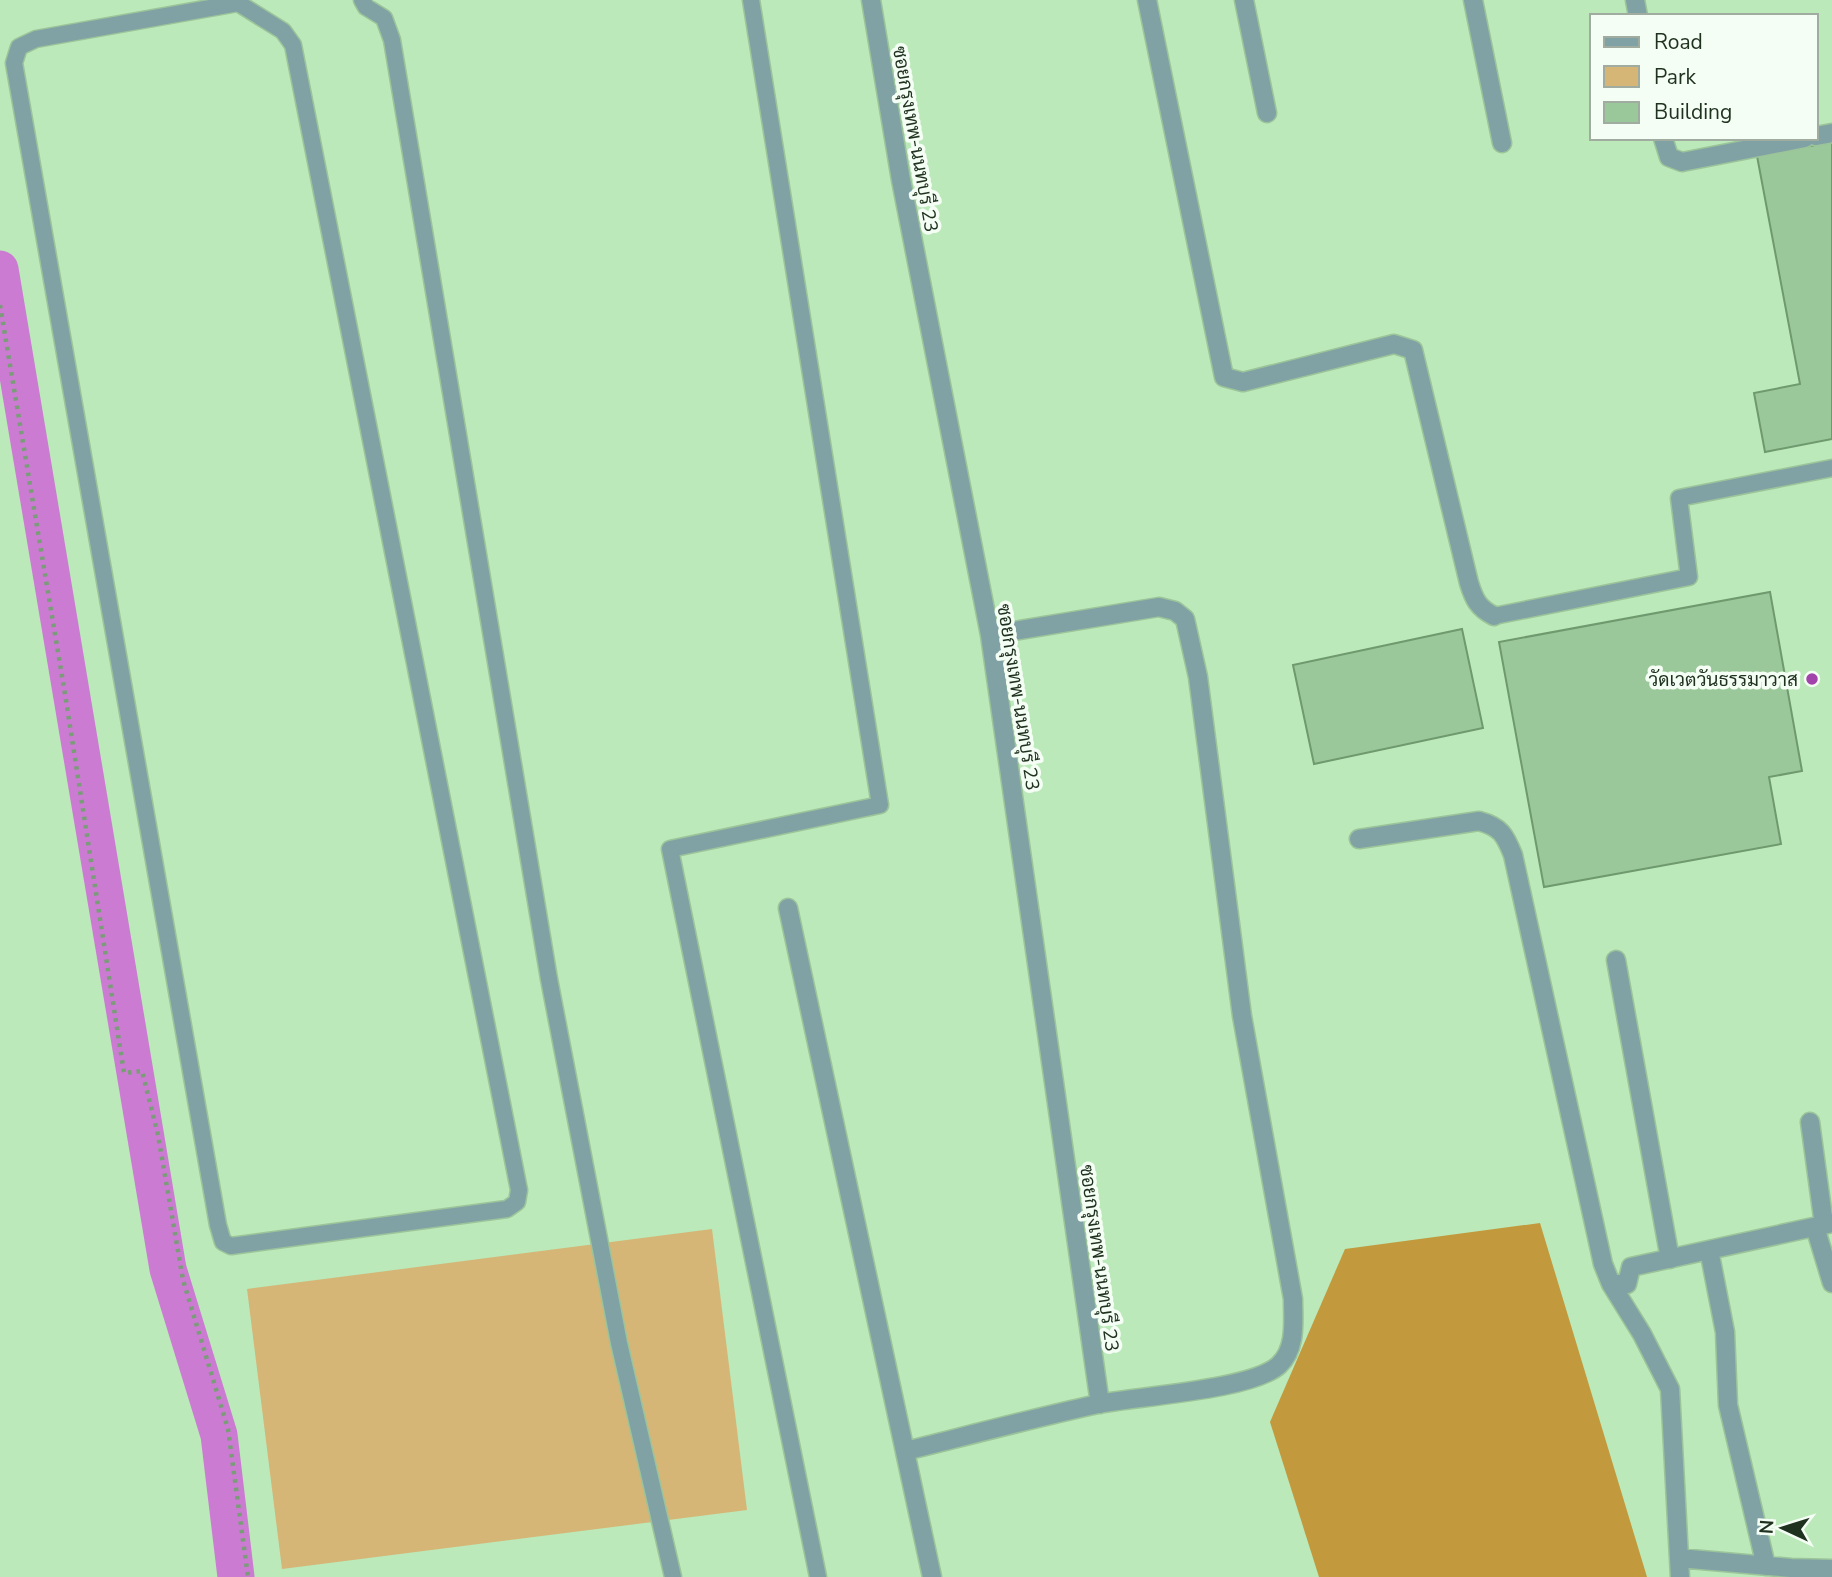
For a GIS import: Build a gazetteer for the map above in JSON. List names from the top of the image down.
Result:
{
  "streets": {
    "street": ["ซอยกรุงเทพ-นนทบุรี 23"]
  },
  "places": ["วัดเวตวันธรรมาวาส"],
  "legend": ["Road", "Park", "Building"],
  "north": "left"
}
